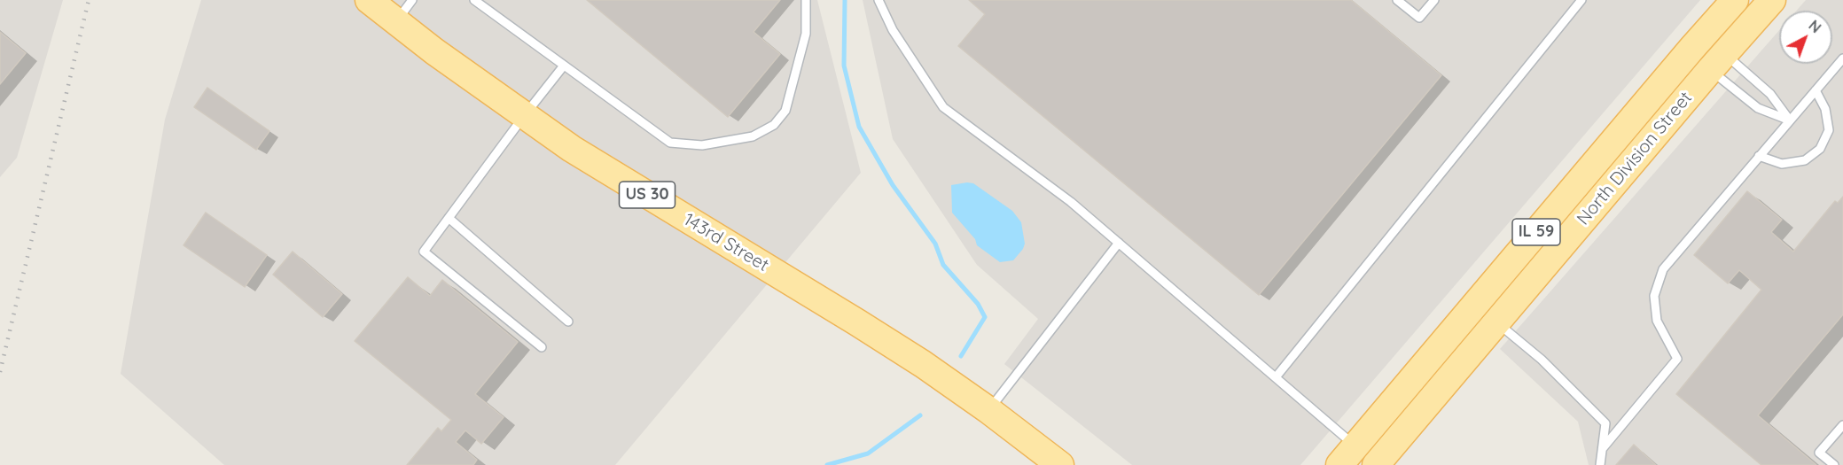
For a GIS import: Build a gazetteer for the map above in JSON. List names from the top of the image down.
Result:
{
  "streets": {
    "main road": [
      "North Division Street",
      "US 30",
      "IL 59",
      "143rd Street"
    ]
  },
  "north": "top right"
}
